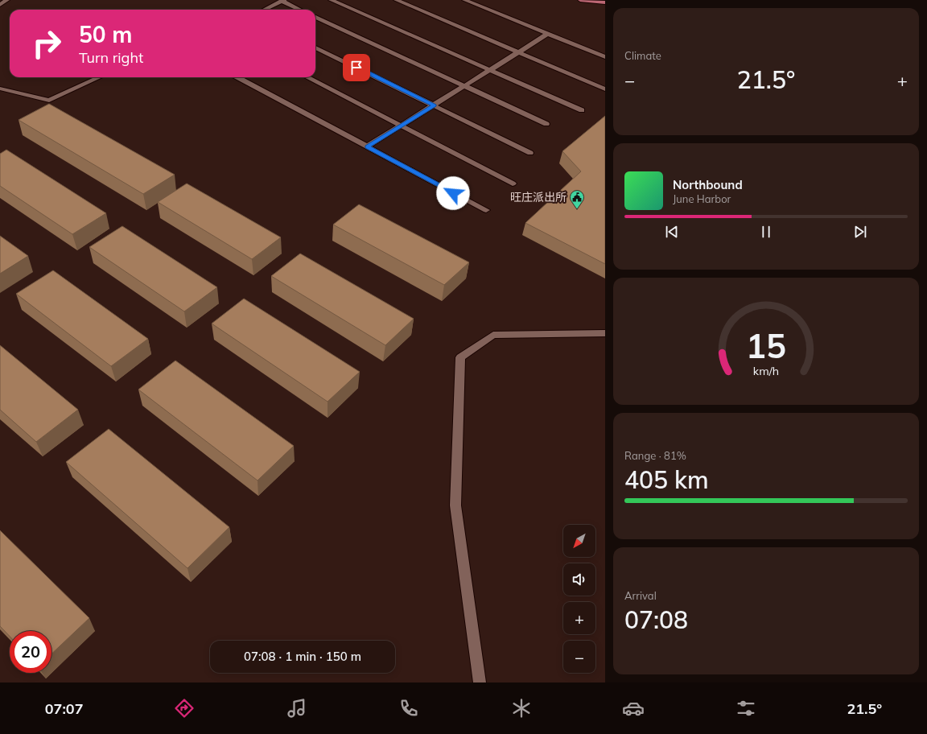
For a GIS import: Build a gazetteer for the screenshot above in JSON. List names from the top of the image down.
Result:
{
  "places": {
    "public building": ["旺庄派出所"]
  },
  "north": "bottom left",
  "page": {
    "tile": [
      "Climate",
      ["Range · 81%", "405 km"],
      ["Arrival", "07:08"]
    ],
    "turn": ["50 m", "Turn right"],
    "heat": ["−", "21.5°", "+"],
    "song": ["Northbound", "June Harbor"],
    "map_buttons": ["+", "−"],
    "limit": "20",
    "trip": "07:08 · 1 min · 150 m",
    "tabs": ["07:07", "21.5°"],
    "gauge": ["15", "km/h"]
  }
}
